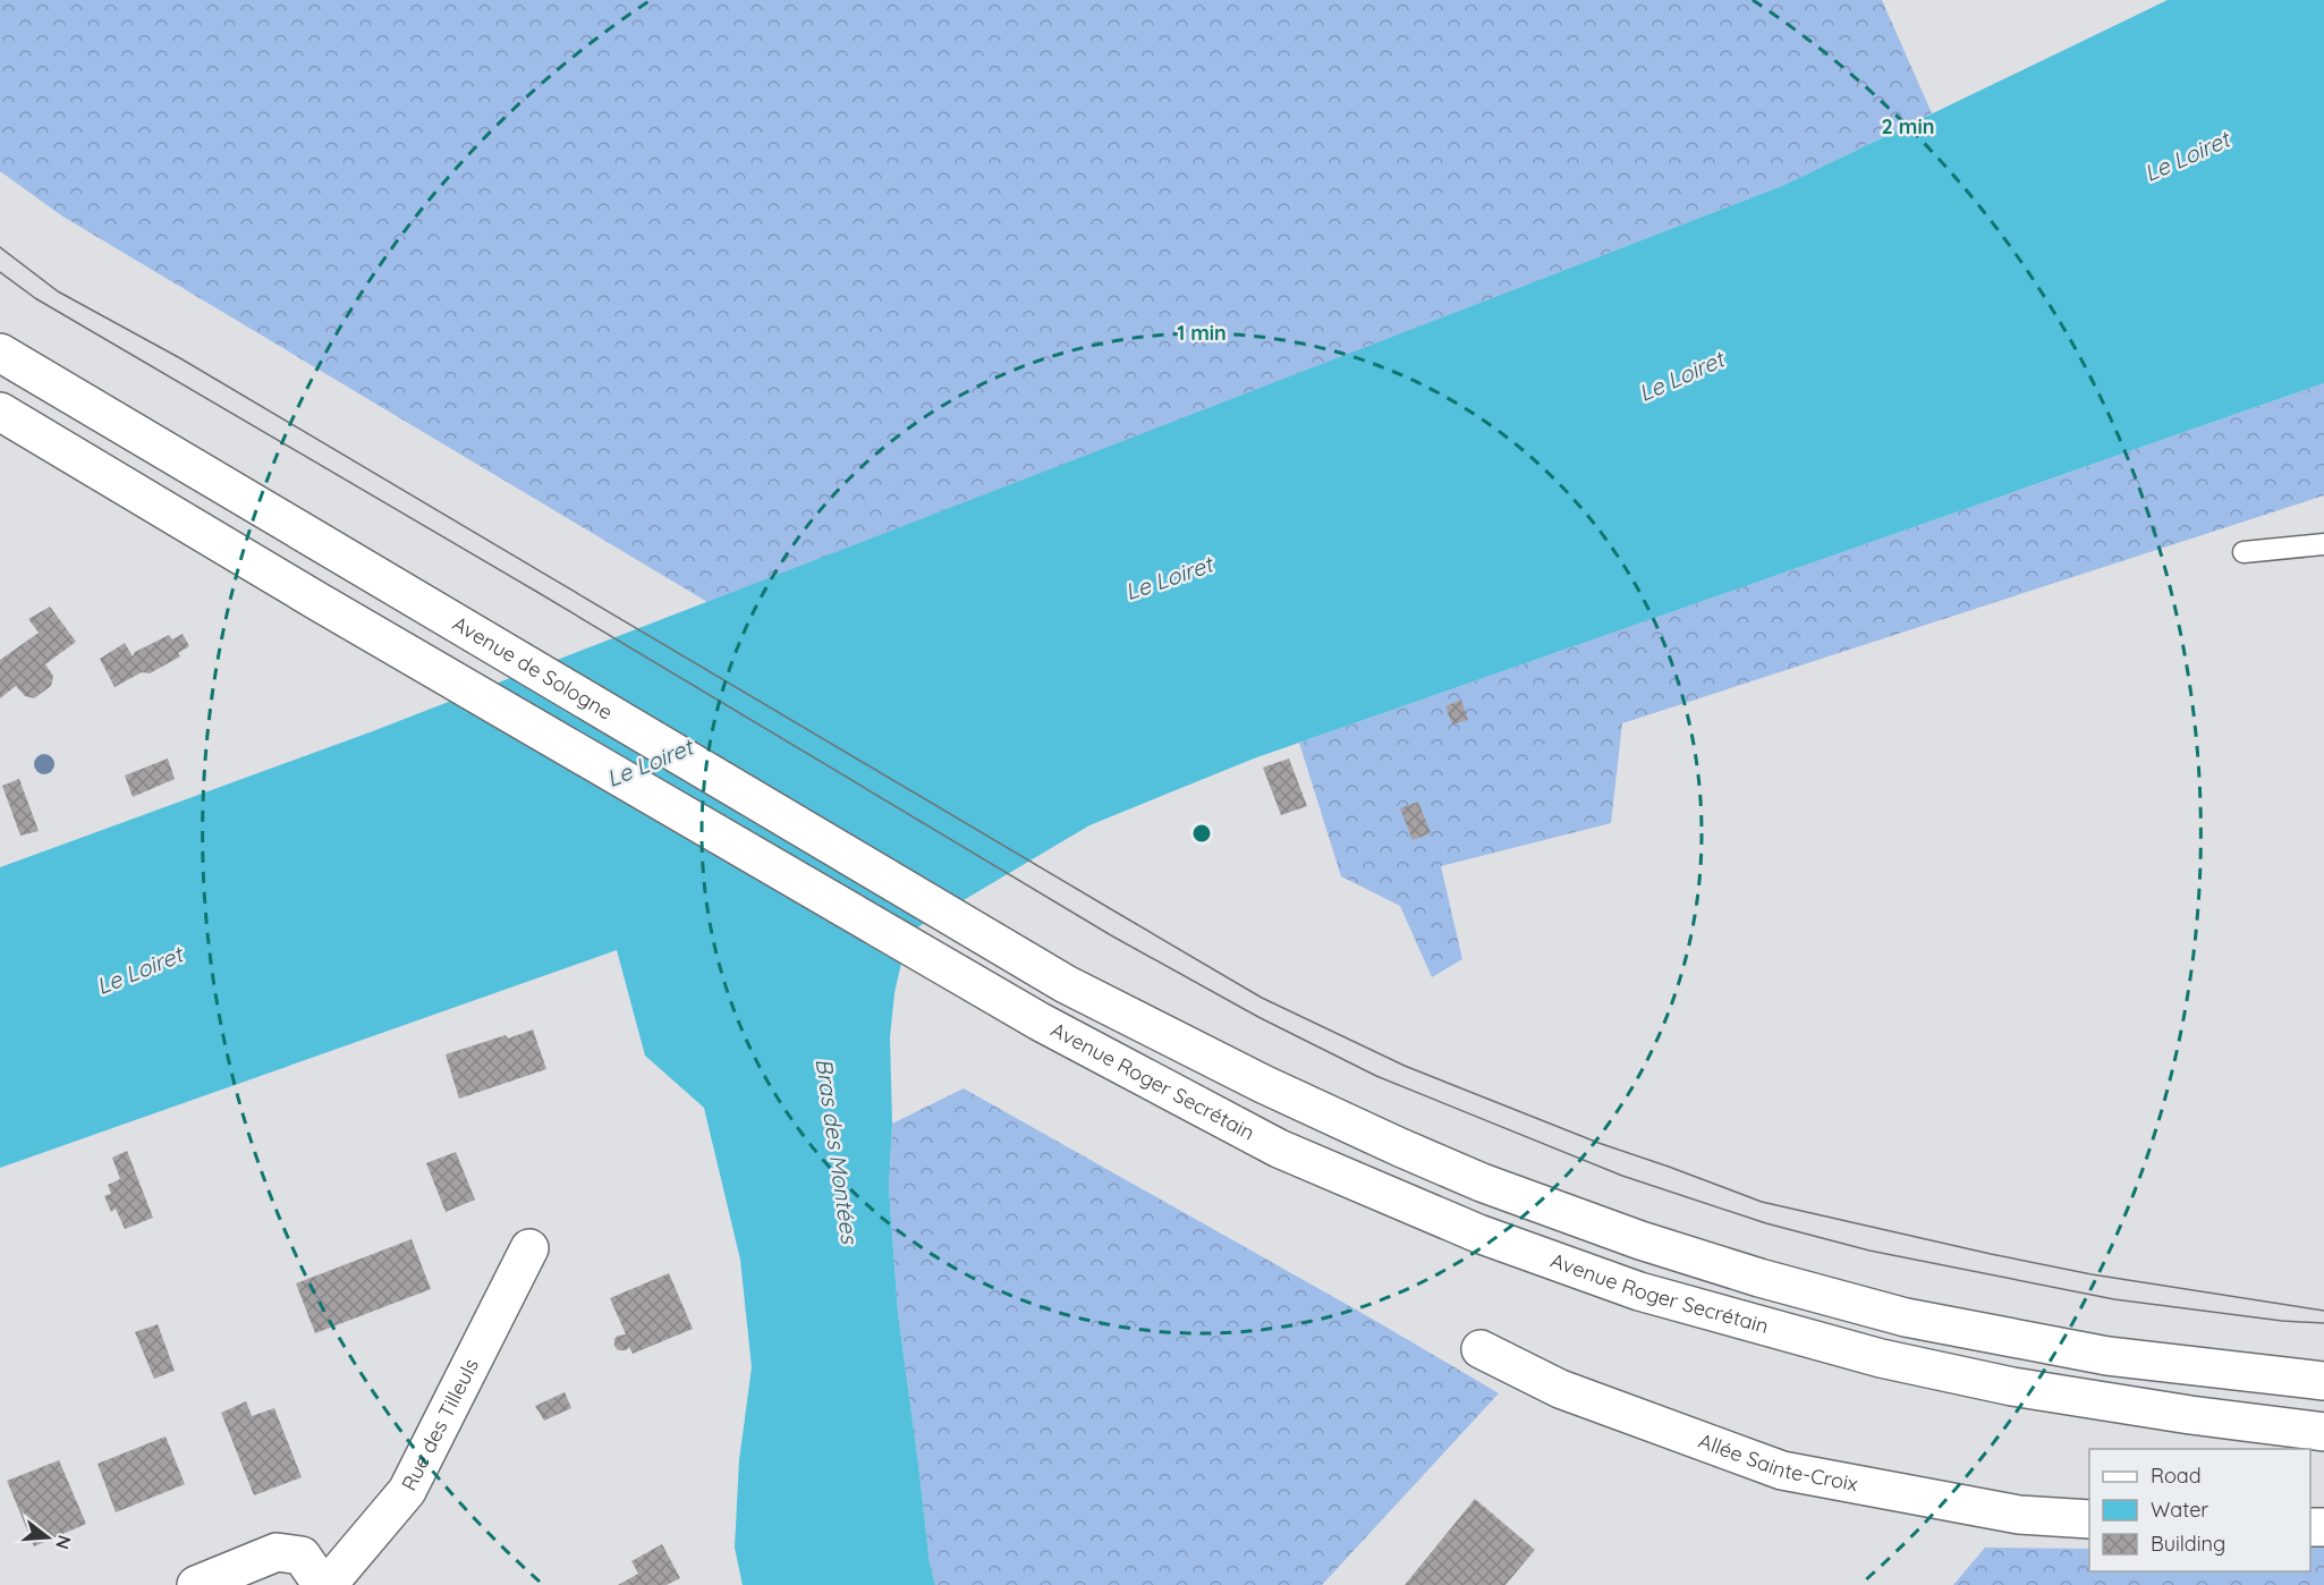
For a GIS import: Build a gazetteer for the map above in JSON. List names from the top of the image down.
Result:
{
  "streets": {
    "main road": [
      "Avenue de Sologne",
      "Avenue Roger Secrétain",
      "Rue des Tilleuls",
      "Allée Sainte-Croix"
    ]
  },
  "water": ["Le Loiret", "Bras des Montées"],
  "legend": ["Road", "Water", "Building"],
  "north": "right",
  "rings": ["2 min", "1 min"]
}
